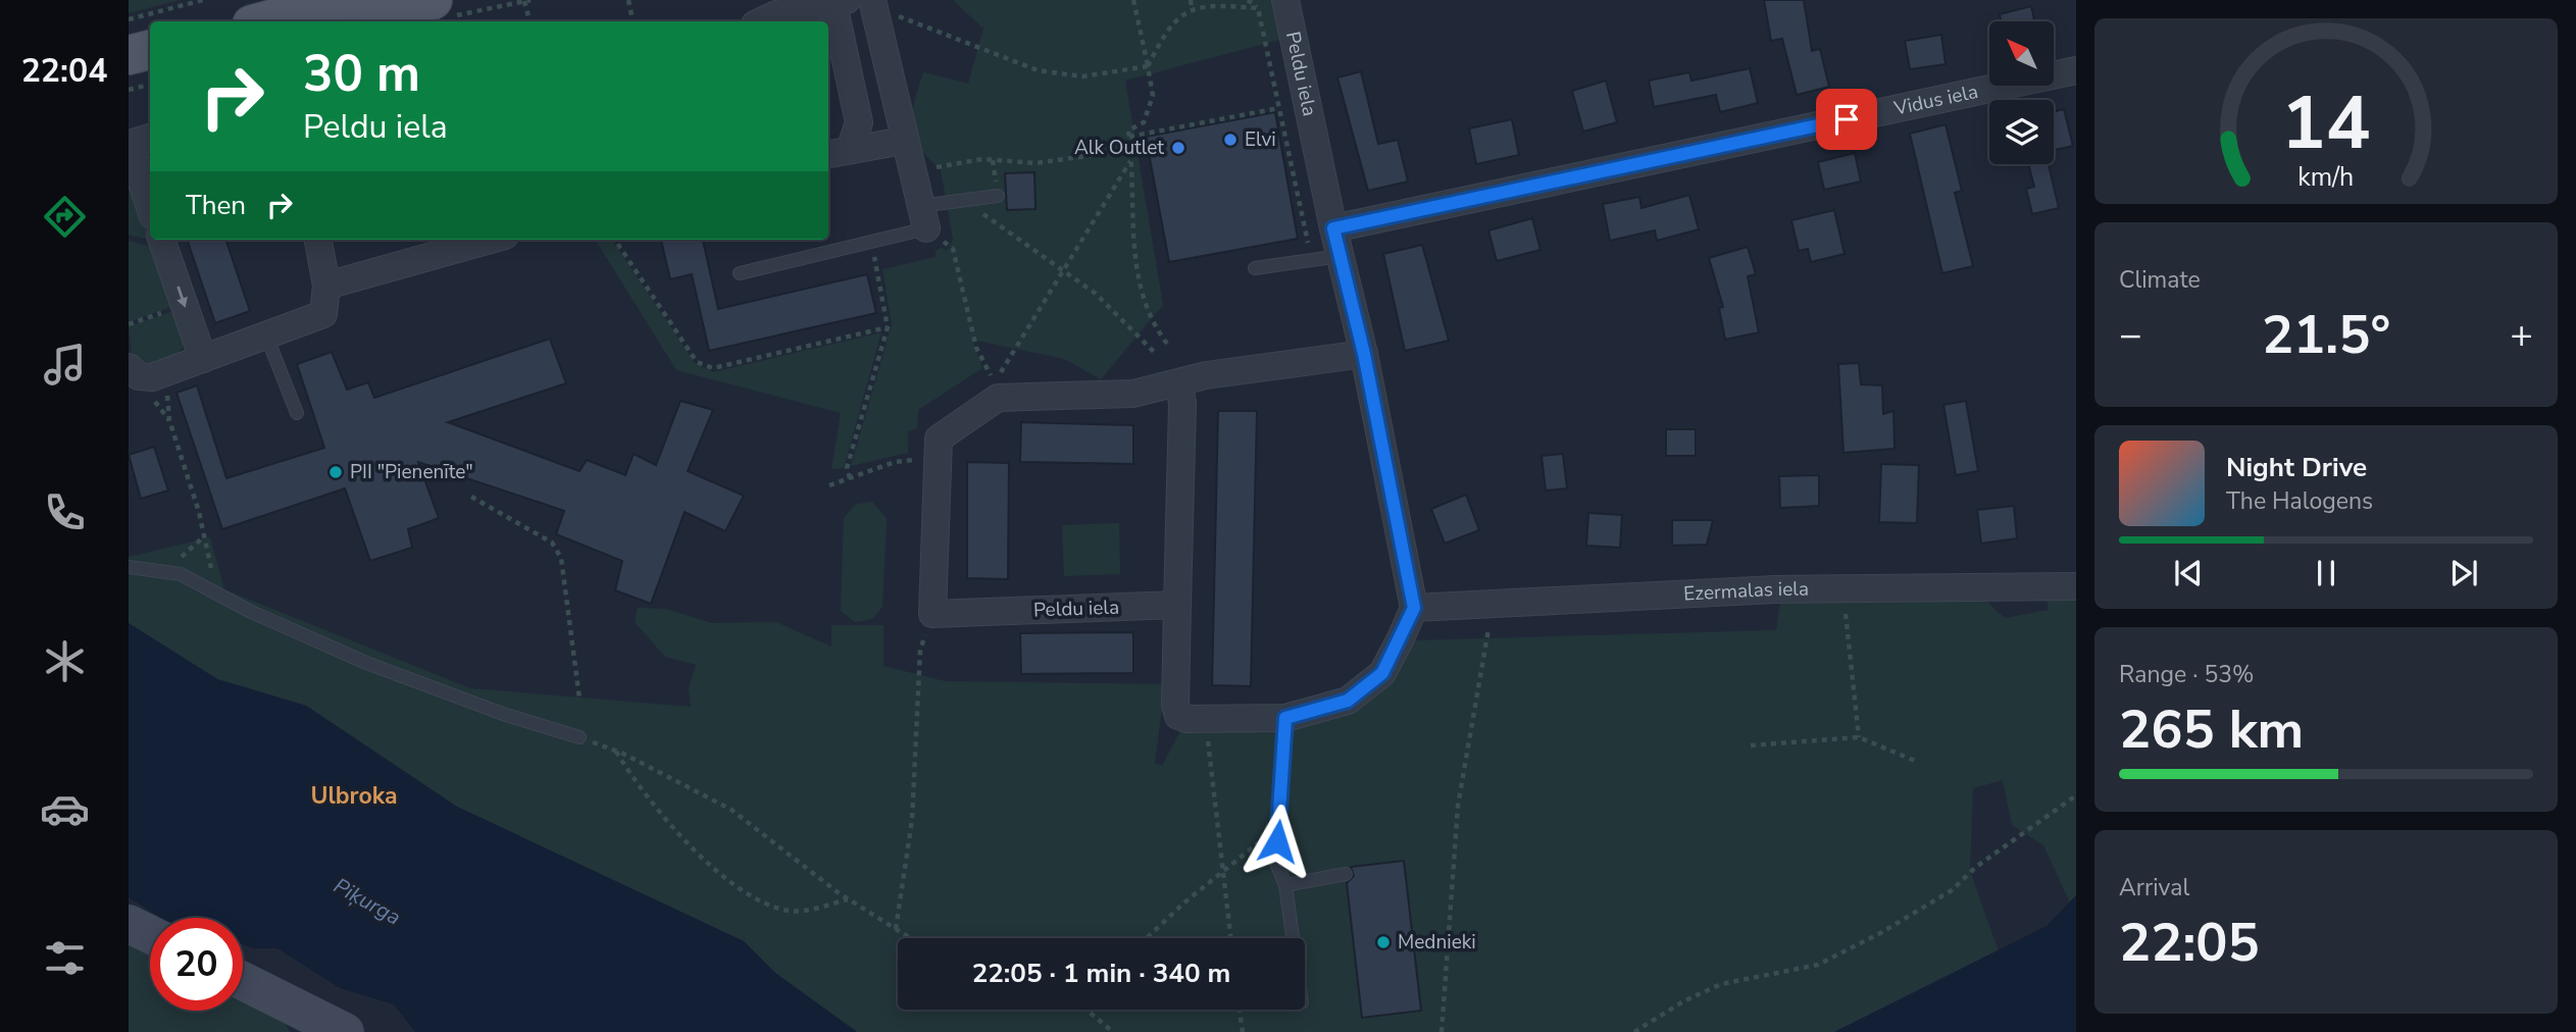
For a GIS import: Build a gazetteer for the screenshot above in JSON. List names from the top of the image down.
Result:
{
  "streets": {
    "street": ["Peldu iela", "Vidus iela", "Ezermalas iela"]
  },
  "crossings": [
    ["Peldu iela", "Vidus iela"],
    ["Peldu iela", "Ezermalas iela"]
  ],
  "districts": ["Ulbroka"],
  "water": ["Piķurga"],
  "places": [
    "Elvi",
    "Alk Outlet",
    "PII \"Pienenīte\"",
    "Mednieki"
  ],
  "north": "top left",
  "page": {
    "tabs": "22:04",
    "turn": ["30 m", "Peldu iela"],
    "then": "Then",
    "tile": [
      "Climate",
      ["Range · 53%", "265 km"],
      ["Arrival", "22:05"]
    ],
    "heat": ["−", "21.5°", "+"],
    "song": ["Night Drive", "The Halogens"],
    "limit": "20",
    "trip": "22:05 · 1 min · 340 m",
    "gauge": ["14", "km/h"]
  }
}
